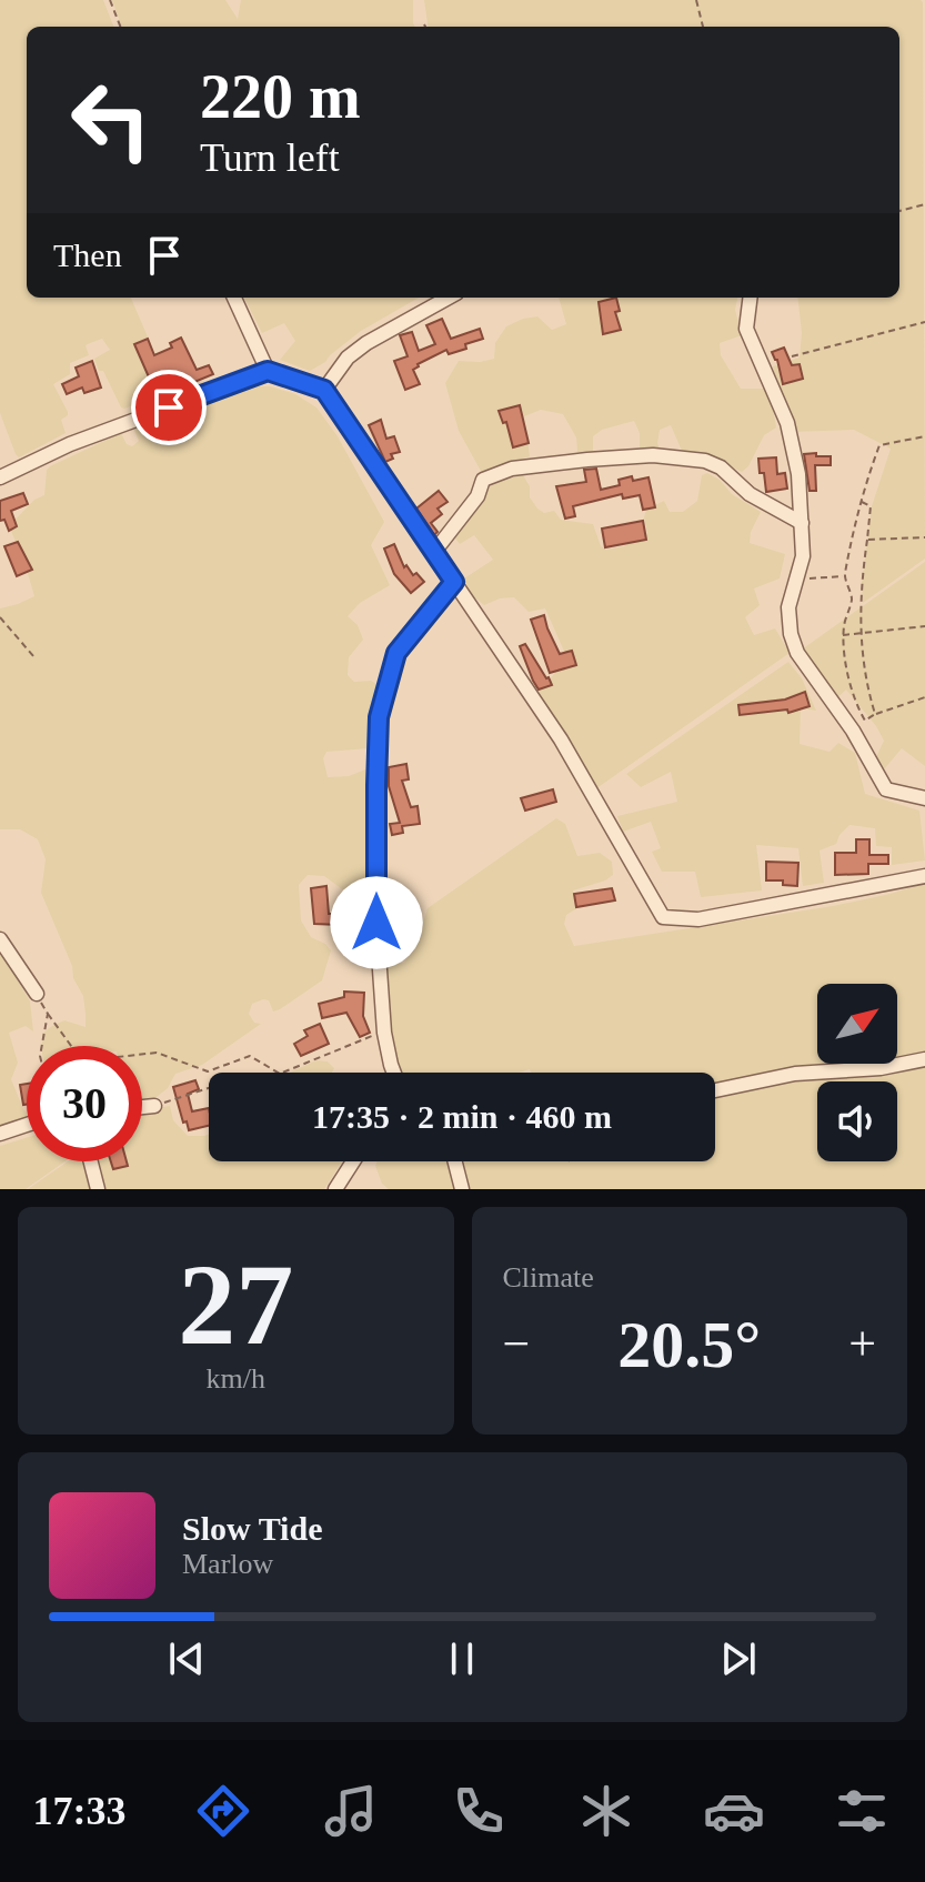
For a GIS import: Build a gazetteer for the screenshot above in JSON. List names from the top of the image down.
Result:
{
  "north": "top right",
  "page": {
    "turn": ["220 m", "Turn left"],
    "then": "Then",
    "limit": "30",
    "trip": "17:35 · 2 min · 460 m",
    "tile": [
      ["27", "km/h"],
      "Climate"
    ],
    "heat": ["−", "20.5°", "+"],
    "song": ["Slow Tide", "Marlow"],
    "tabs": "17:33"
  }
}
